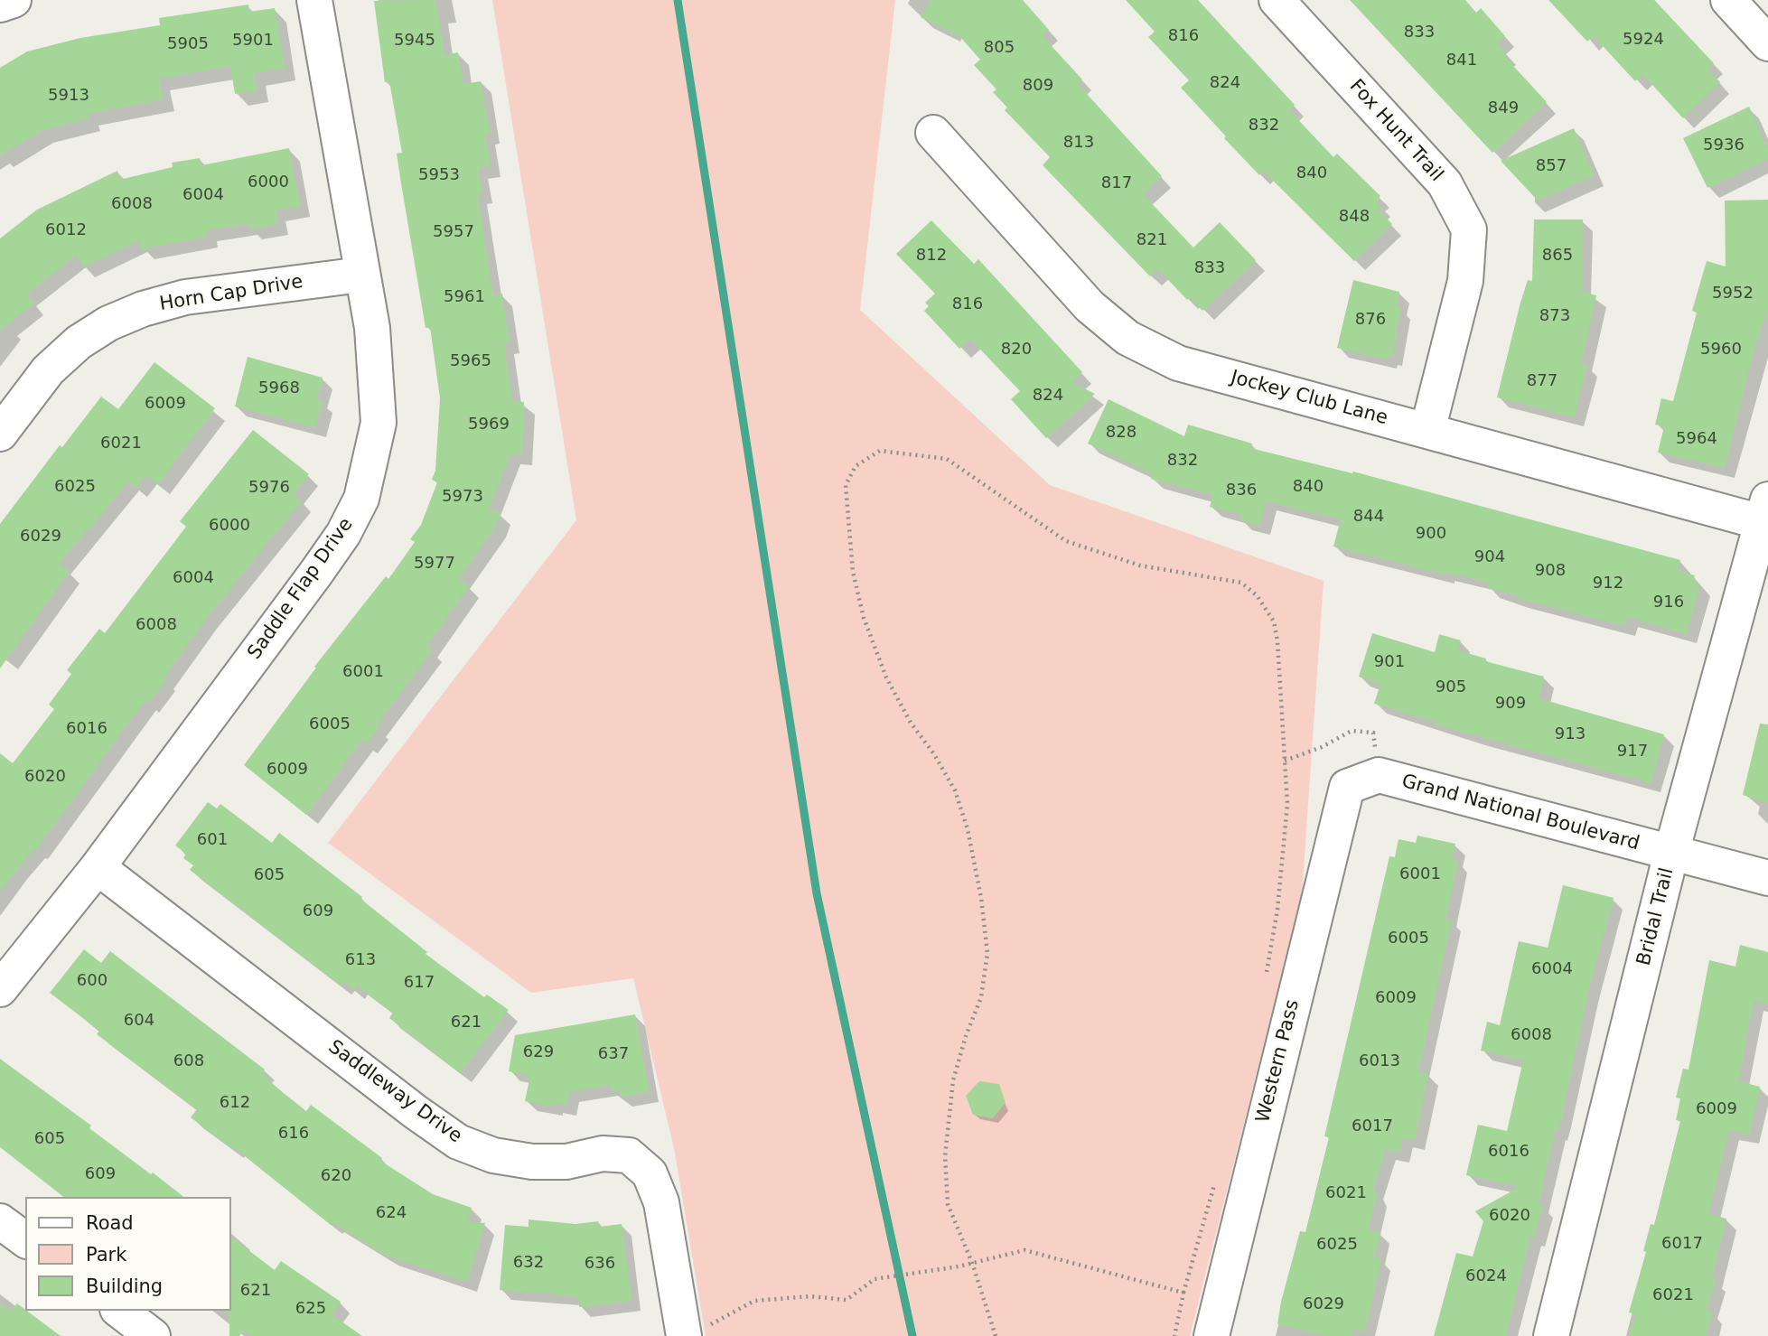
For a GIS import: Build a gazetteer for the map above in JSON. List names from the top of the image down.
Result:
{
  "streets": {
    "street": [
      "Fox Hunt Trail",
      "Horn Cap Drive",
      "Jockey Club Lane",
      "Saddle Flap Drive",
      "Grand National Boulevard",
      "Bridal Trail",
      "Western Pass",
      "Saddleway Drive"
    ]
  },
  "crossings": [
    ["Fox Hunt Trail", "Jockey Club Lane"],
    ["Horn Cap Drive", "Saddle Flap Drive"],
    ["Jockey Club Lane", "Bridal Trail"],
    ["Saddle Flap Drive", "Saddleway Drive"],
    ["Grand National Boulevard", "Bridal Trail"],
    ["Grand National Boulevard", "Western Pass"]
  ],
  "house_numbers": [
    "833",
    "816",
    "5924",
    "5901",
    "5945",
    "5905",
    "805",
    "841",
    "824",
    "809",
    "5913",
    "849",
    "832",
    "813",
    "5936",
    "857",
    "840",
    "5953",
    "6000",
    "817",
    "6004",
    "6008",
    "848",
    "6012",
    "5957",
    "821",
    "812",
    "865",
    "833",
    "5952",
    "5961",
    "816",
    "873",
    "876",
    "820",
    "5960",
    "5965",
    "877",
    "5968",
    "824",
    "6009",
    "5969",
    "828",
    "5964",
    "6021",
    "832",
    "6025",
    "840",
    "5976",
    "836",
    "5973",
    "844",
    "6000",
    "900",
    "6029",
    "904",
    "5977",
    "908",
    "6004",
    "912",
    "916",
    "6008",
    "901",
    "6001",
    "905",
    "909",
    "6005",
    "6016",
    "913",
    "917",
    "6009",
    "6020",
    "601",
    "6001",
    "605",
    "609",
    "6005",
    "613",
    "6004",
    "600",
    "617",
    "6009",
    "604",
    "621",
    "6008",
    "629",
    "637",
    "608",
    "6013",
    "612",
    "6009",
    "6017",
    "616",
    "605",
    "6016",
    "609",
    "620",
    "6021",
    "624",
    "6020",
    "6017",
    "6025",
    "632",
    "636",
    "6024",
    "621",
    "6021",
    "6029",
    "625"
  ],
  "legend": ["Road", "Park", "Building"]
}
